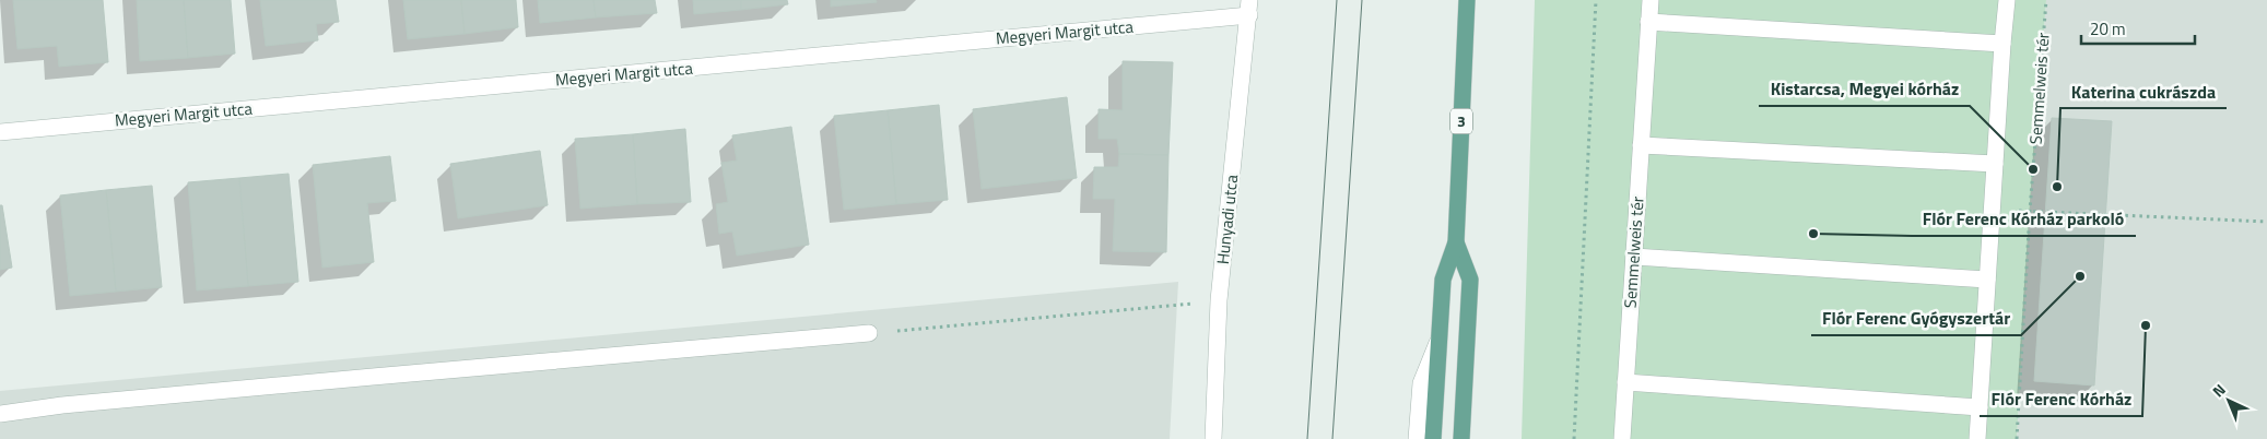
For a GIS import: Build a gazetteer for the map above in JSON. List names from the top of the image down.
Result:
{
  "streets": {
    "main road": ["3"],
    "street": ["Megyeri Margit utca", "Semmelweis tér", "Hunyadi utca"]
  },
  "crossings": [
    ["Megyeri Margit utca", "Hunyadi utca"]
  ],
  "places": [
    "Kistarcsa, Megyei kórház",
    "Katerina cukrászda",
    "Flór Ferenc Kórház parkoló",
    "Flór Ferenc Gyógyszertár",
    "Flór Ferenc Kórház"
  ],
  "scale_bar": "20 m",
  "north": "top left"
}
